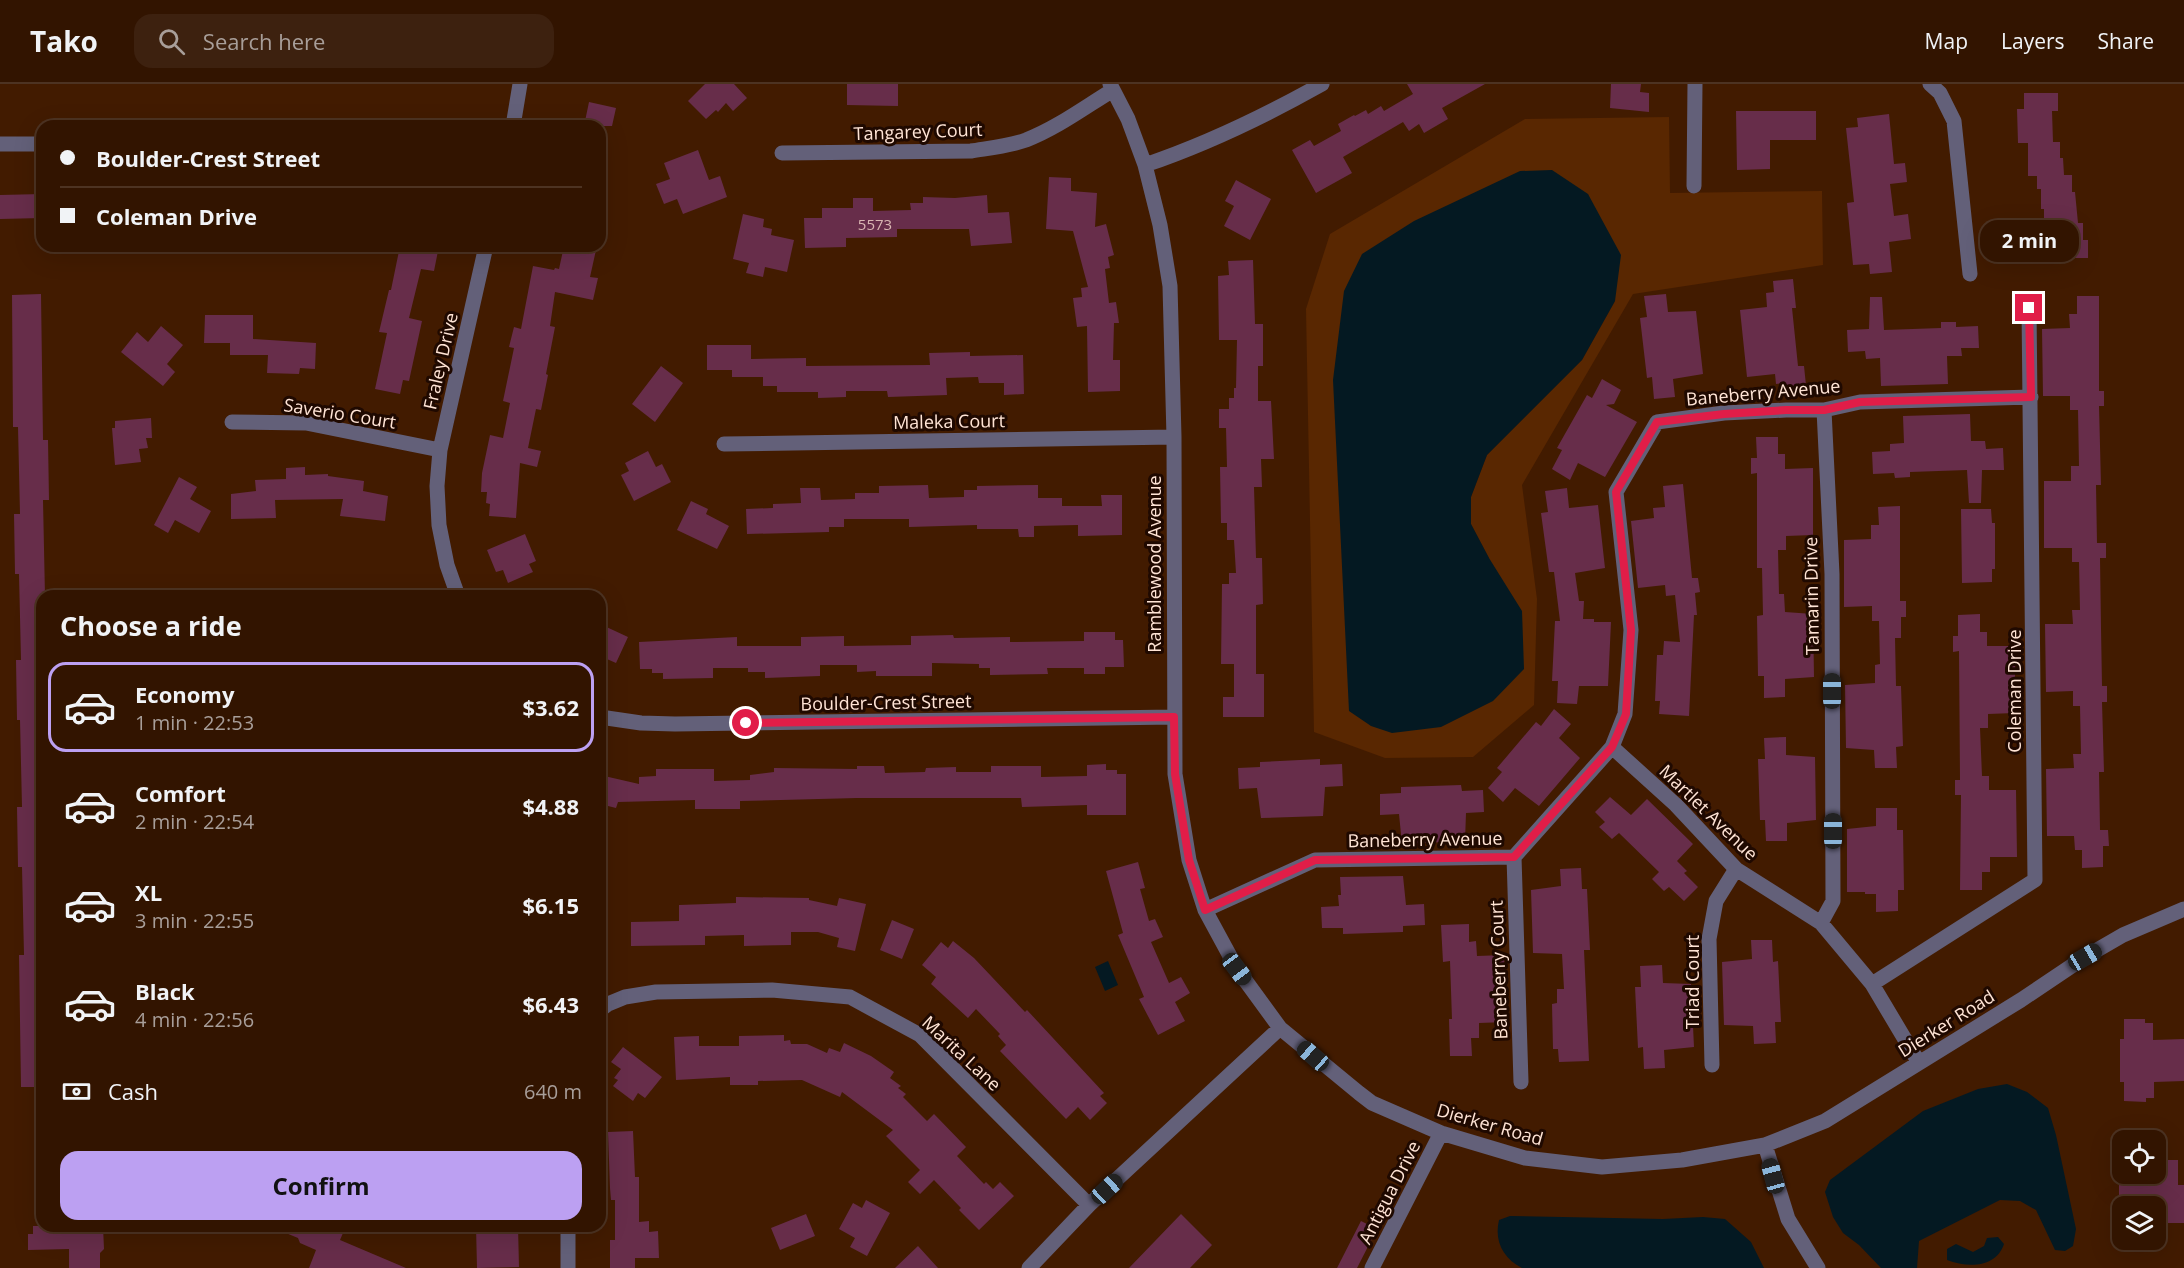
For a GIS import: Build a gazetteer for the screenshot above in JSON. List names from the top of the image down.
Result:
{
  "streets": {
    "street": [
      "Tangarey Court",
      "Fraley Drive",
      "Baneberry Avenue",
      "Saverio Court",
      "Maleka Court",
      "Ramblewood Avenue",
      "Tamarin Drive",
      "Coleman Drive",
      "Boulder-Crest Street",
      "Martlet Avenue",
      "Baneberry Court",
      "Triad Court",
      "Dierker Road",
      "Marita Lane",
      "Antigua Drive"
    ]
  },
  "crossings": [
    ["Tangarey Court", "Ramblewood Avenue"],
    ["Fraley Drive", "Saverio Court"],
    ["Baneberry Avenue", "Ramblewood Avenue"],
    ["Baneberry Avenue", "Tamarin Drive"],
    ["Baneberry Avenue", "Coleman Drive"],
    ["Baneberry Avenue", "Martlet Avenue"],
    ["Baneberry Avenue", "Baneberry Court"],
    ["Maleka Court", "Ramblewood Avenue"],
    ["Ramblewood Avenue", "Boulder-Crest Street"],
    ["Ramblewood Avenue", "Dierker Road"],
    ["Tamarin Drive", "Martlet Avenue"],
    ["Coleman Drive", "Martlet Avenue"],
    ["Martlet Avenue", "Triad Court"],
    ["Martlet Avenue", "Dierker Road"],
    ["Dierker Road", "Antigua Drive"]
  ],
  "house_numbers": ["5573"],
  "page": {
    "header": "Tako",
    "search": "Search here",
    "nav": ["Map", "Layers", "Share"],
    "banner": ["Boulder-Crest Street", "Coleman Drive"],
    "bubble": "2 min",
    "heading": "Choose a ride",
    "list": [
      {
        "name": "Economy",
        "note": "1 min · 22:53",
        "value": "$3.62"
      },
      {
        "name": "Comfort",
        "note": "2 min · 22:54",
        "value": "$4.88"
      },
      {
        "name": "XL",
        "note": "3 min · 22:55",
        "value": "$6.15"
      },
      {
        "name": "Black",
        "note": "4 min · 22:56",
        "value": "$6.43"
      }
    ],
    "pay": ["Cash", "640 m"],
    "buttons": "Confirm"
  }
}
